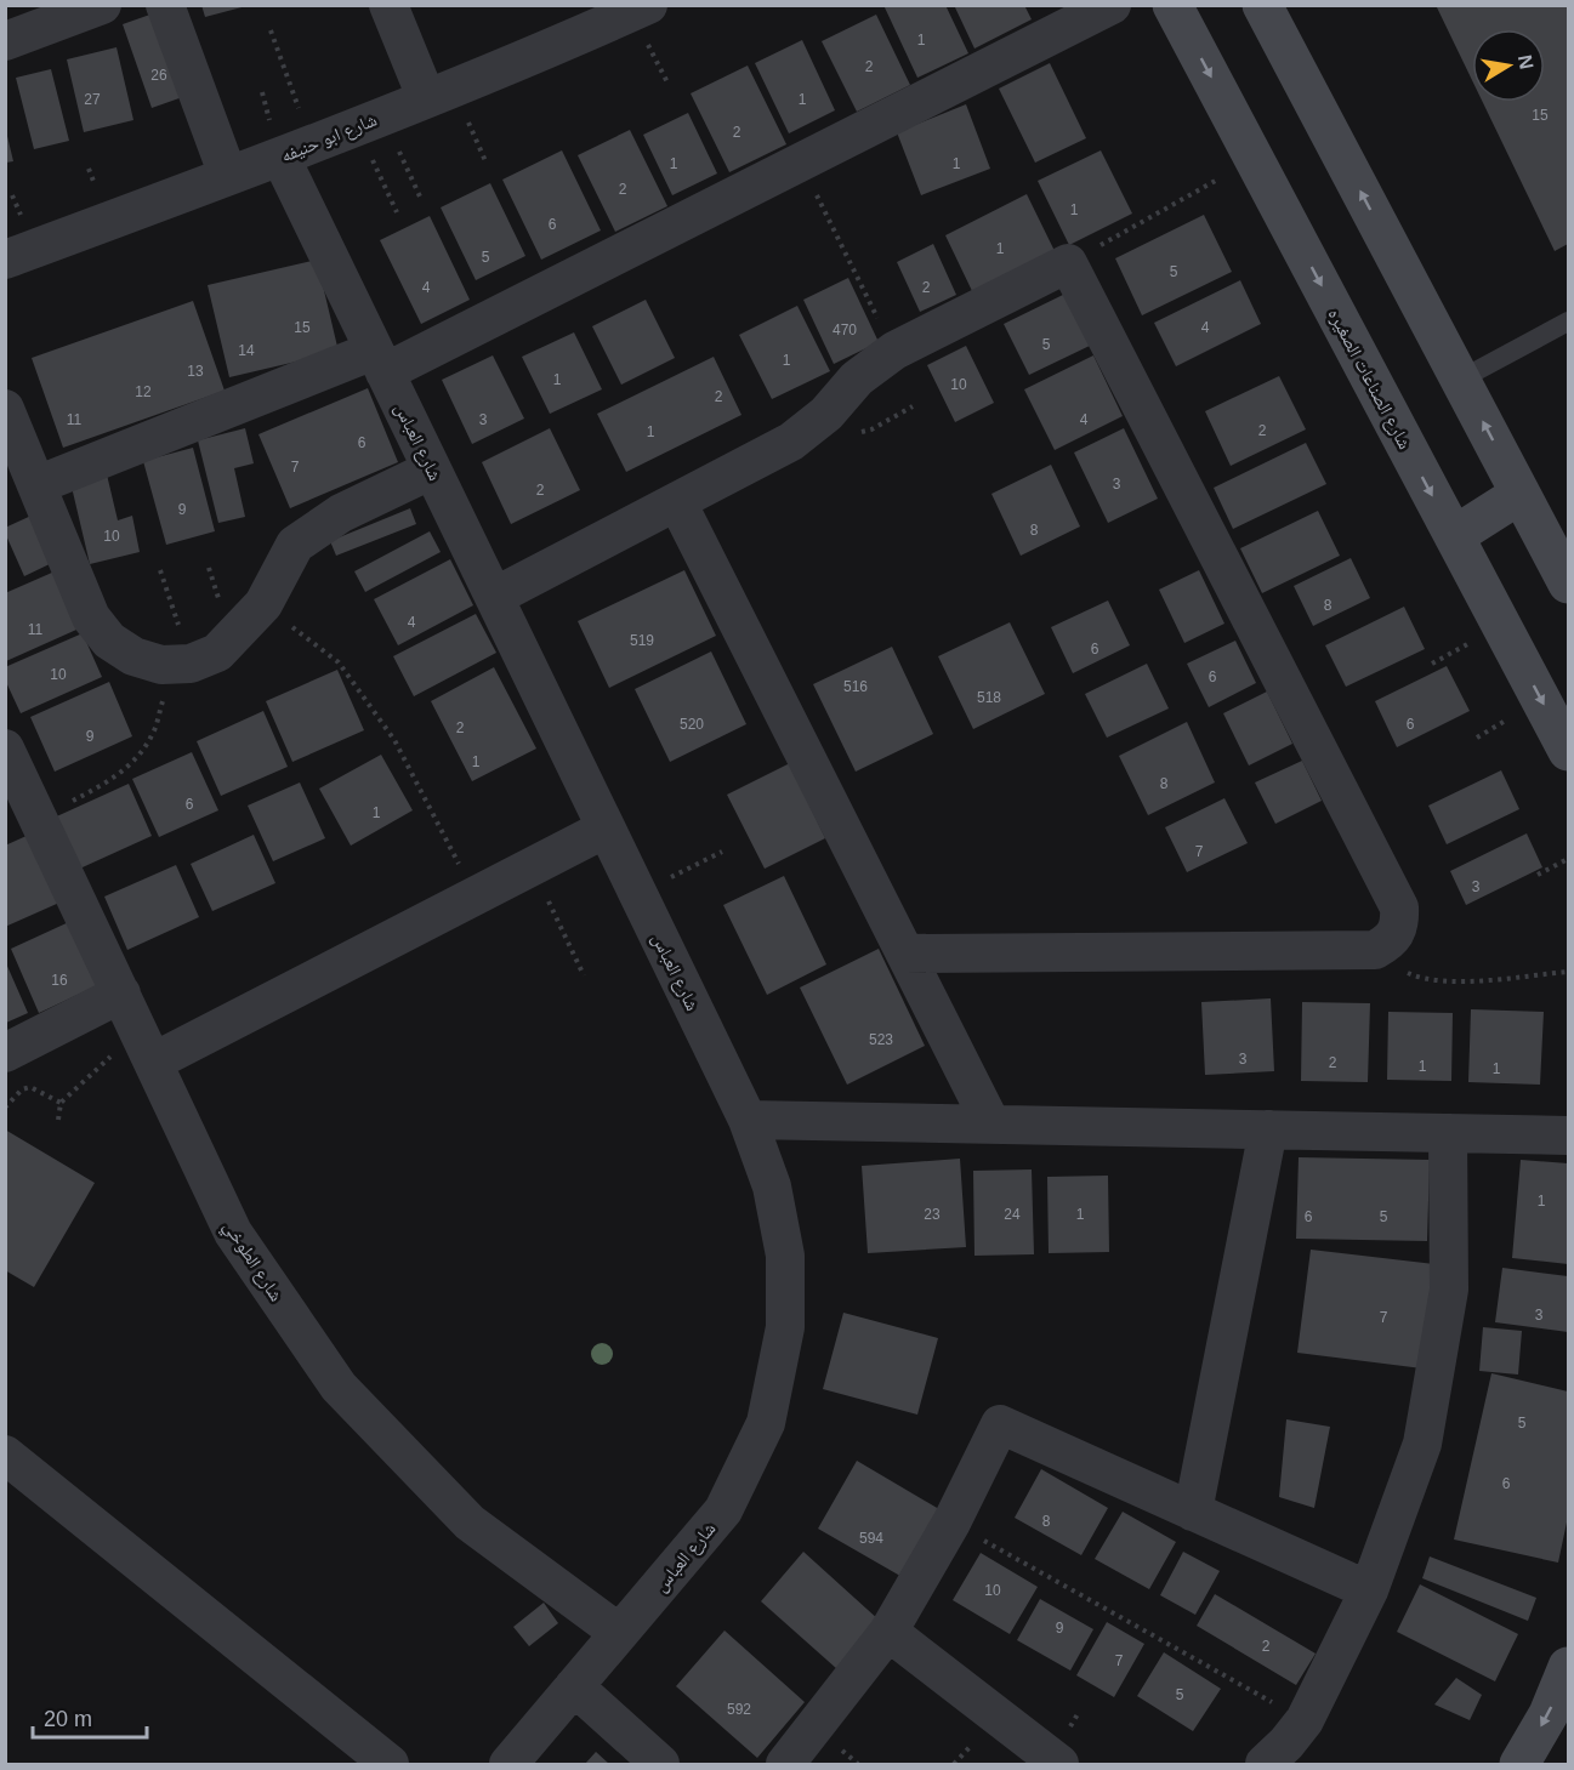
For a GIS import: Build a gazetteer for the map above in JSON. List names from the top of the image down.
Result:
{
  "streets": {
    "street": [
      "شارع ابو حنيفه",
      "شارع الصناعات الصغيره",
      "شارع العباس",
      "شارع الطوخي"
    ]
  },
  "crossings": [
    ["شارع ابو حنيفه", "شارع العباس"],
    ["شارع العباس", "شارع الطوخي"]
  ],
  "house_numbers": [
    "1",
    "2",
    "26",
    "27",
    "1",
    "15",
    "2",
    "1",
    "1",
    "2",
    "1",
    "6",
    "1",
    "5",
    "5",
    "4",
    "2",
    "15",
    "4",
    "470",
    "5",
    "14",
    "1",
    "13",
    "1",
    "10",
    "12",
    "2",
    "11",
    "3",
    "4",
    "2",
    "1",
    "6",
    "7",
    "3",
    "2",
    "9",
    "8",
    "10",
    "8",
    "4",
    "11",
    "519",
    "6",
    "10",
    "6",
    "516",
    "518",
    "520",
    "6",
    "2",
    "9",
    "1",
    "8",
    "6",
    "1",
    "7",
    "3",
    "16",
    "523",
    "3",
    "2",
    "1",
    "1",
    "1",
    "23",
    "24",
    "1",
    "6",
    "5",
    "3",
    "7",
    "5",
    "6",
    "8",
    "594",
    "10",
    "9",
    "2",
    "7",
    "5",
    "592"
  ],
  "scale_bar": "20 m",
  "north": "right"
}
